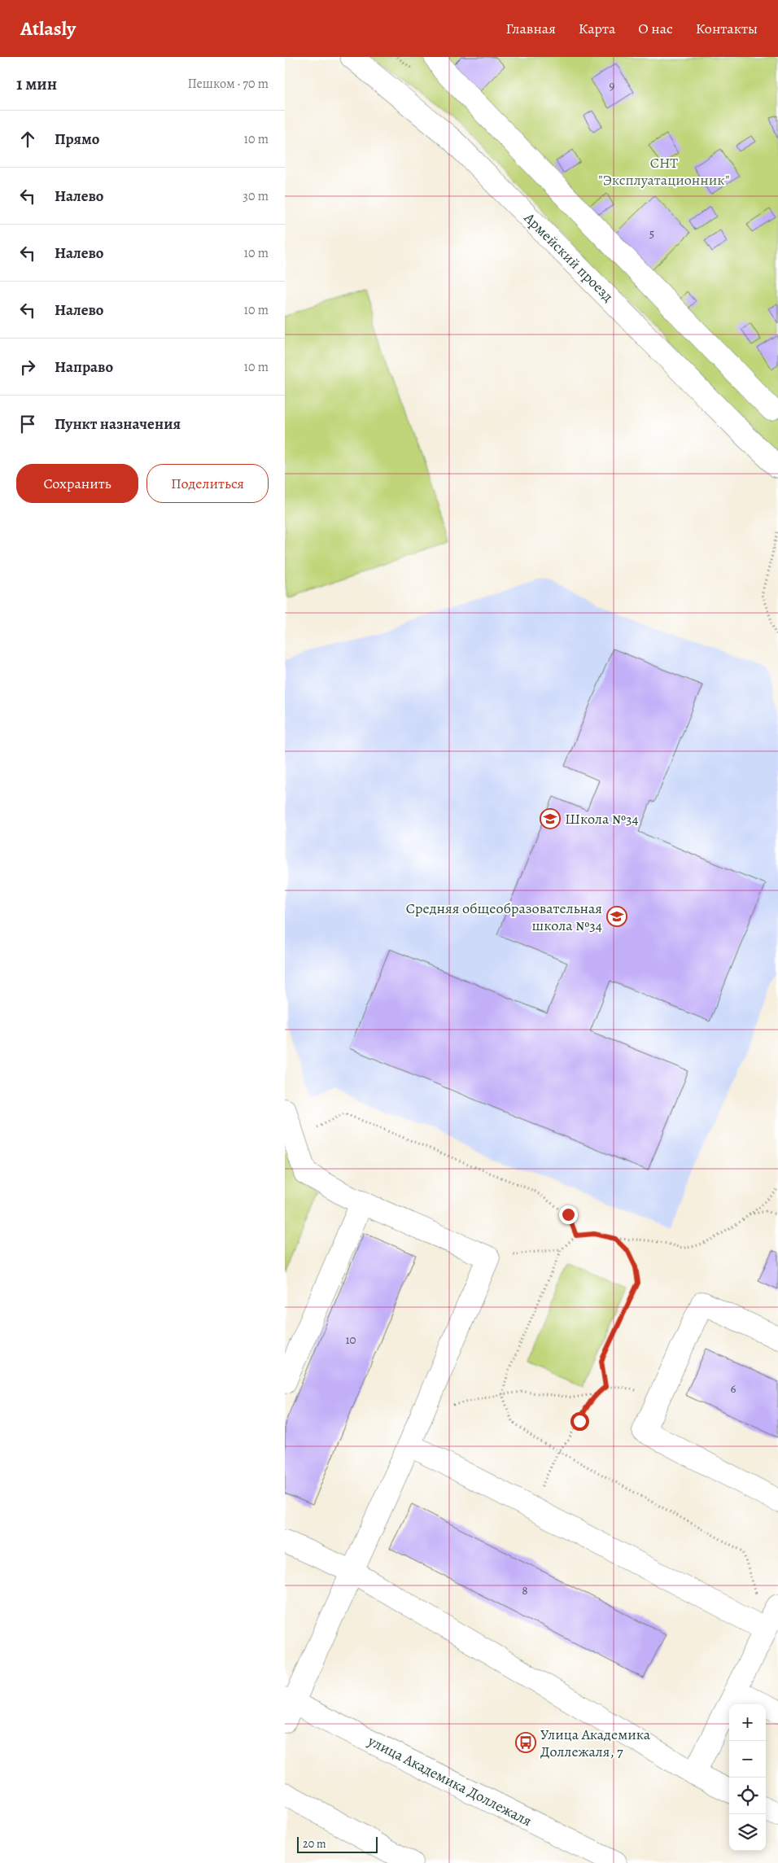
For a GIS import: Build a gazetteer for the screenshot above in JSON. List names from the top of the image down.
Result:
{
  "streets": {
    "street": ["Армейский проезд", "улица Академика Доллежаля"]
  },
  "parks": ["СНТ \"Эксплуатационник\""],
  "places": {
    "school or university": ["Школа №34", "Средняя общеобразовательная школа №34"],
    "bus stop": ["Улица Академика Доллежаля, 7"]
  },
  "house_numbers": [
    "9",
    "5",
    "10",
    "6",
    "8"
  ],
  "scale_bar": "20 m",
  "page": {
    "header": "Atlasly",
    "nav": [
      "Главная",
      "Карта",
      "О нас",
      "Контакты"
    ],
    "heading": ["1 мин", "Пешком · 70 m"],
    "list": [
      ["Прямо", "10 m"],
      ["Налево", "30 m"],
      ["Налево", "10 m"],
      ["Налево", "10 m"],
      ["Направо", "10 m"],
      "Пункт назначения"
    ],
    "buttons": ["Сохранить", "Поделиться"],
    "map_buttons": ["+", "−"],
    "scale": "20 m"
  }
}
